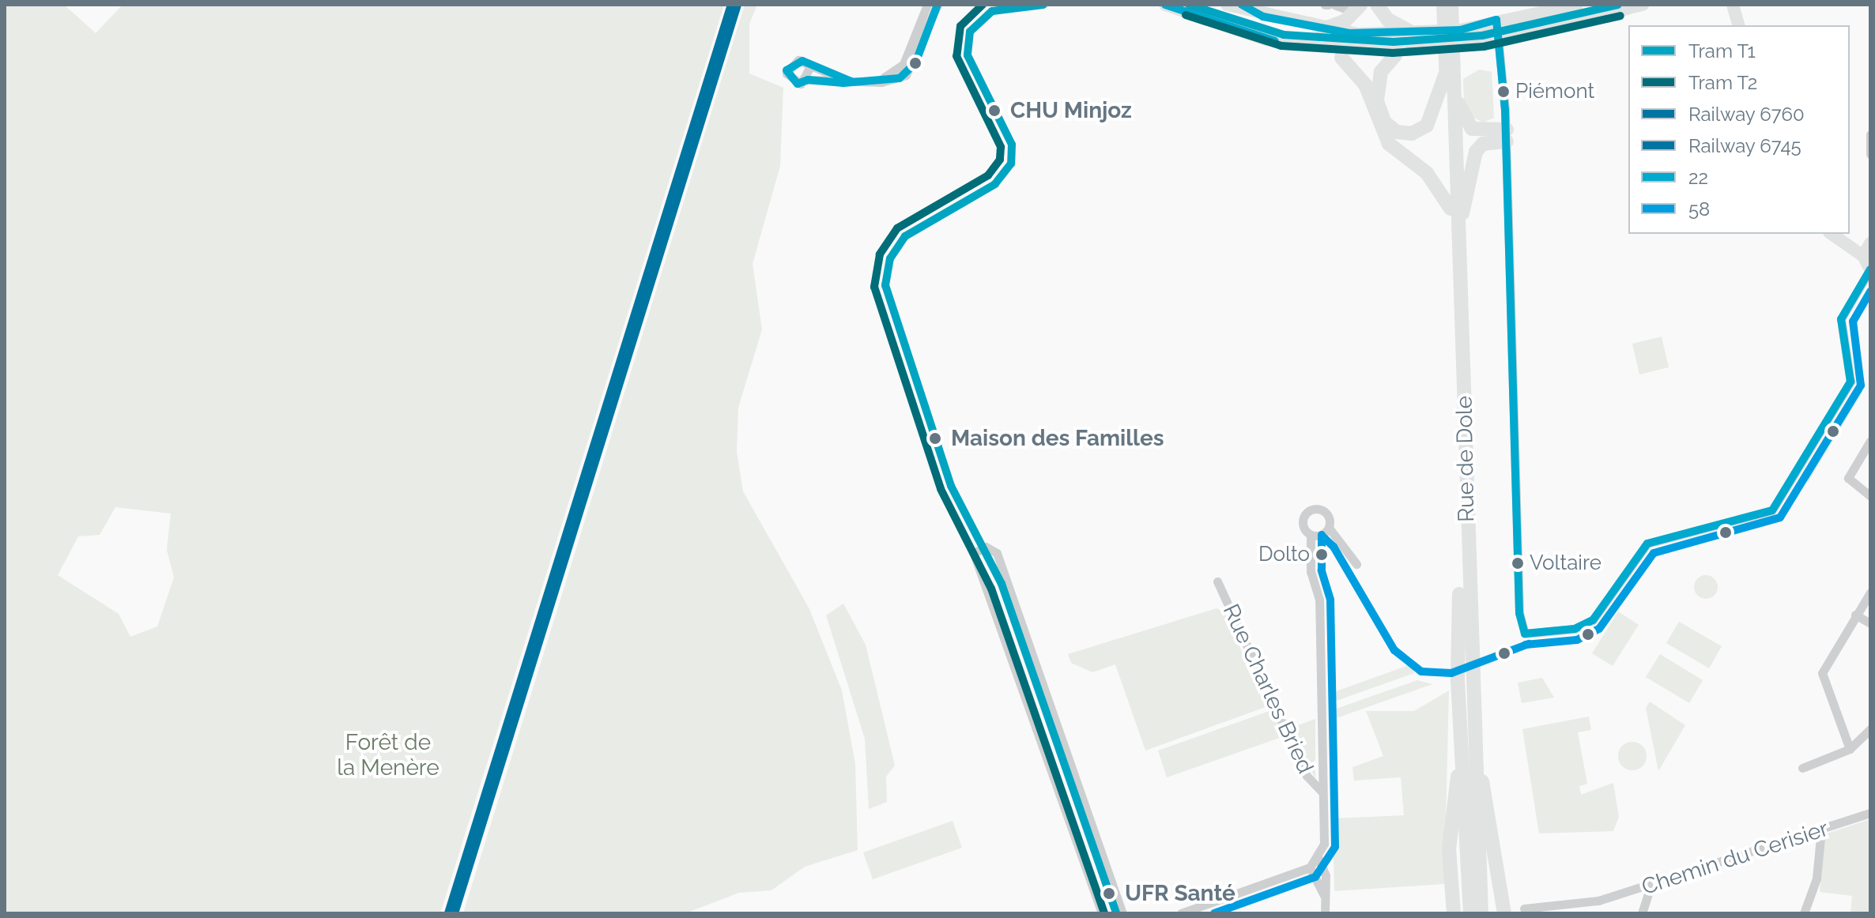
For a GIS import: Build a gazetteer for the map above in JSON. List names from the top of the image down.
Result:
{
  "streets": {
    "main road": ["Rue de Dole"],
    "street": ["Rue Charles Bried", "Chemin du Cerisier"]
  },
  "parks": ["Forêt de la Menère"],
  "places": [
    "Piémont",
    "CHU Minjoz",
    "Maison des Familles",
    "Dolto",
    "Voltaire",
    "UFR Santé"
  ],
  "lines": [
    "tram line T1",
    "tram line T2",
    "rail line 6760",
    "rail line 6745",
    "transit line 22",
    "transit line 58"
  ],
  "legend": [
    "Tram T1",
    "Tram T2",
    "Railway 6760",
    "Railway 6745",
    "22",
    "58"
  ]
}
